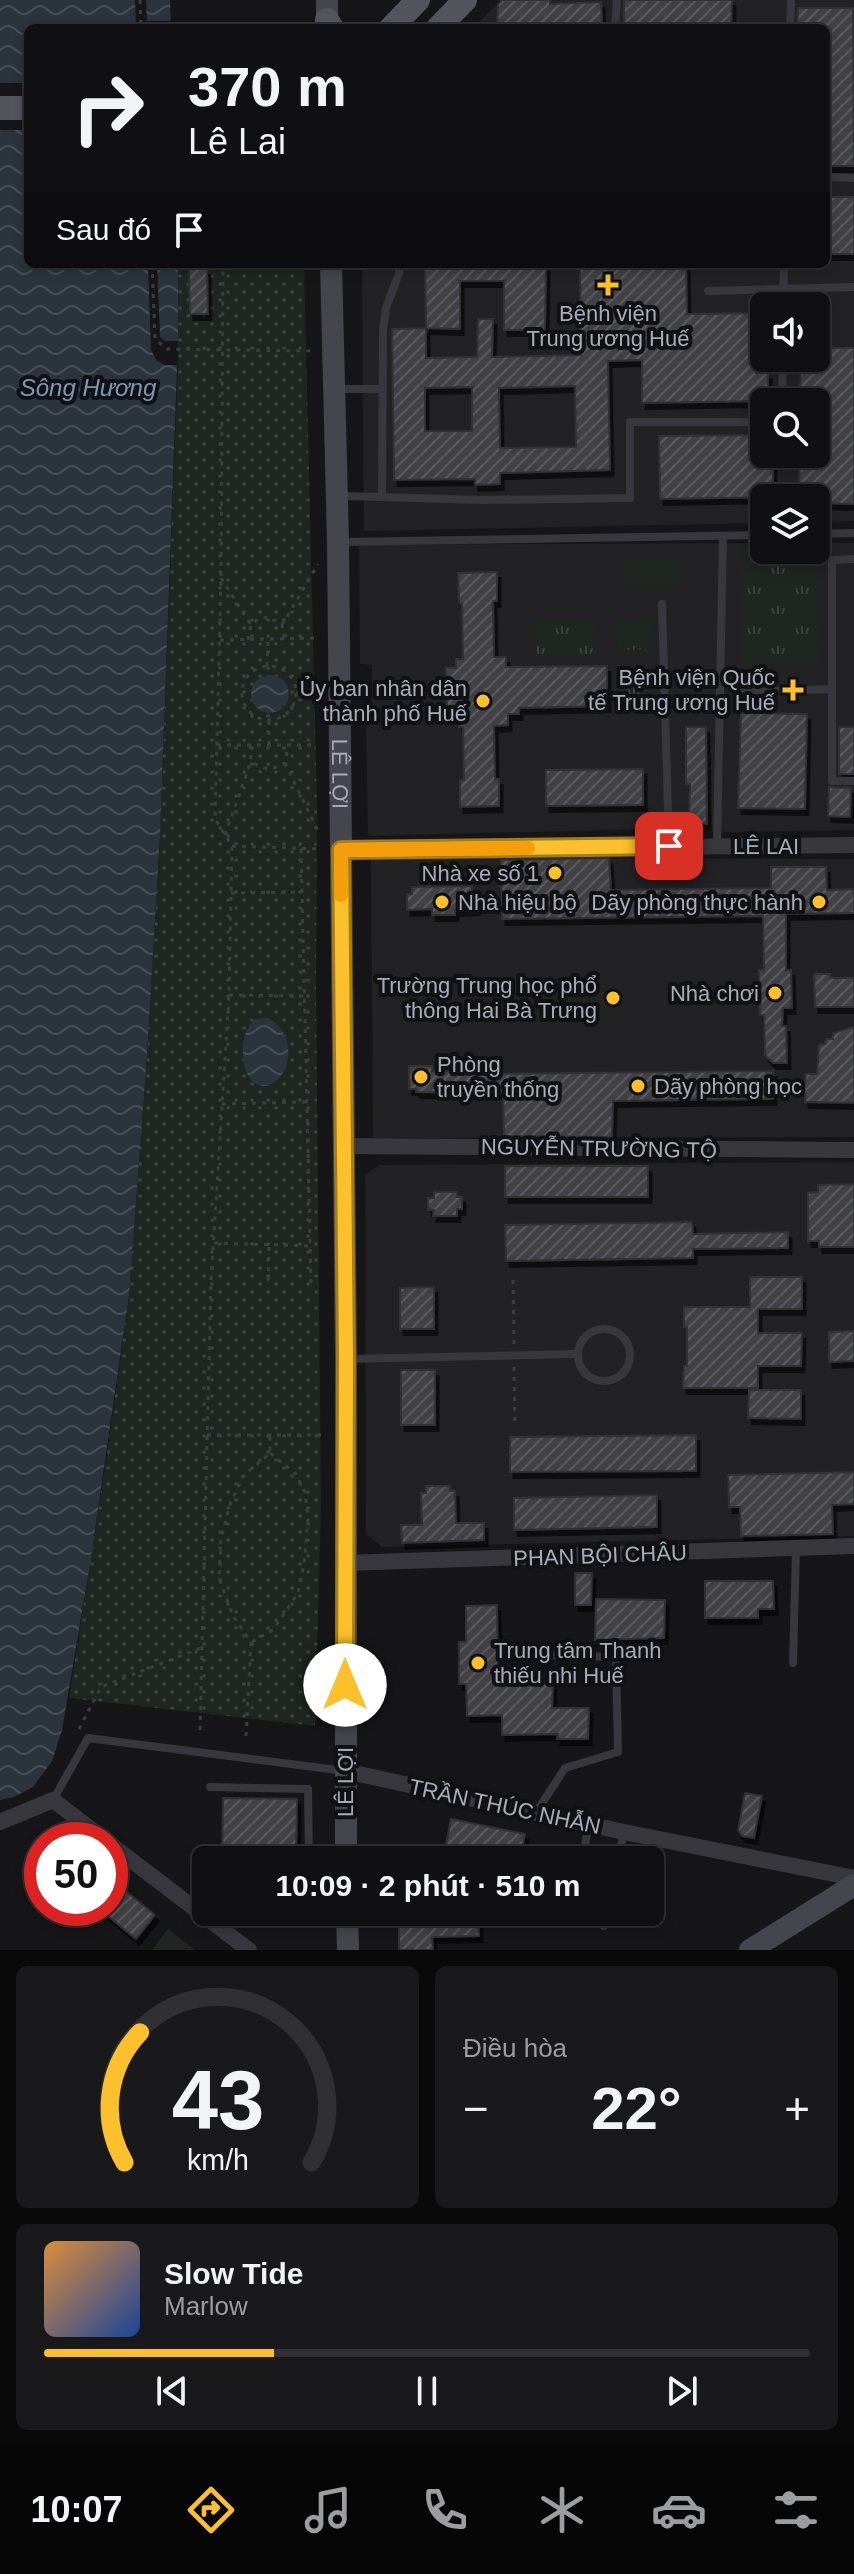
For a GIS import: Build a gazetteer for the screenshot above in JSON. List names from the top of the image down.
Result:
{
  "streets": {
    "main road": ["LÊ LỢI"],
    "street": [
      "LÊ LAI",
      "NGUYỄN TRƯỜNG TỘ",
      "PHAN BỘI CHÂU",
      "TRẦN THÚC NHẪN"
    ]
  },
  "crossings": [
    ["LÊ LỢI", "LÊ LAI"],
    ["LÊ LỢI", "NGUYỄN TRƯỜNG TỘ"],
    ["LÊ LỢI", "PHAN BỘI CHÂU"],
    ["LÊ LỢI", "TRẦN THÚC NHẪN"]
  ],
  "water": ["Sông Hương"],
  "places": {
    "health": ["Bệnh viện Trung ương Huế", "Bệnh viện Quốc tế Trung ương Huế"],
    "other": [
      "Ủy ban nhân dân thành phố Huế",
      "Nhà xe số 1",
      "Nhà hiệu bộ",
      "Dãy phòng thực hành",
      "Nhà chơi",
      "Trường Trung học phổ thông Hai Bà Trưng",
      "Phòng truyền thống",
      "Dãy phòng học",
      "Trung tâm Thanh thiếu nhi Huế"
    ]
  },
  "page": {
    "turn": ["370 m", "Lê Lai"],
    "then": "Sau đó",
    "limit": "50",
    "trip": "10:09 · 2 phút · 510 m",
    "tile": "Điều hòa",
    "heat": ["−", "22°", "+"],
    "song": ["Slow Tide", "Marlow"],
    "tabs": "10:07",
    "gauge": ["43", "km/h"]
  }
}
